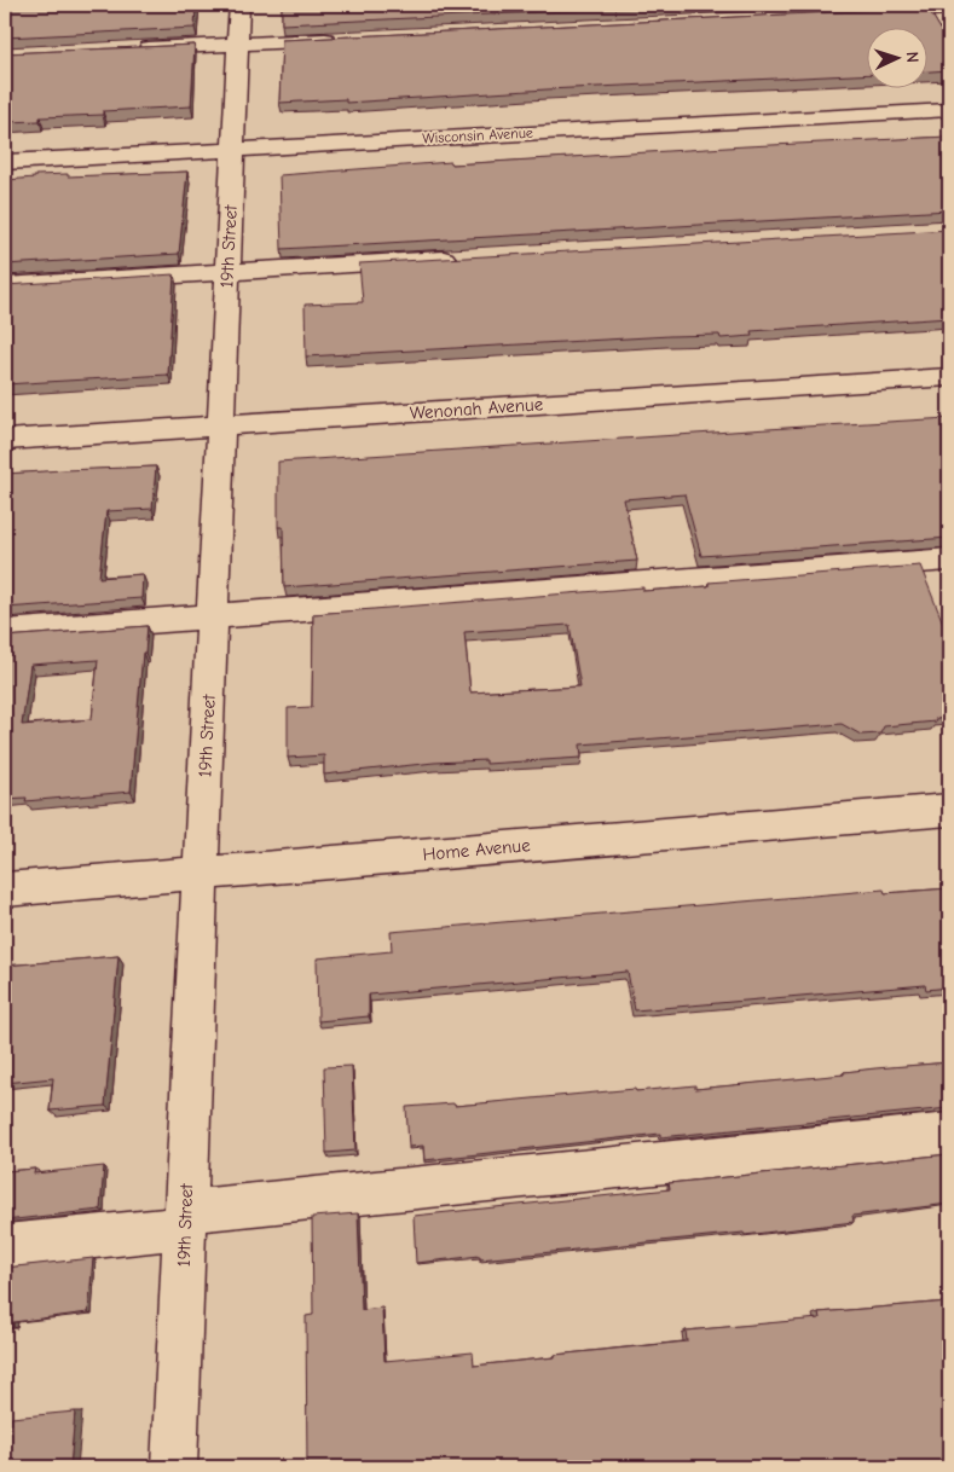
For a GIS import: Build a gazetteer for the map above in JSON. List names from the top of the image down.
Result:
{
  "streets": {
    "street": [
      "Wisconsin Avenue",
      "19th Street",
      "Wenonah Avenue",
      "Home Avenue"
    ]
  },
  "crossings": [
    ["Wisconsin Avenue", "19th Street"],
    ["19th Street", "Wenonah Avenue"],
    ["19th Street", "Home Avenue"]
  ],
  "north": "right"
}
